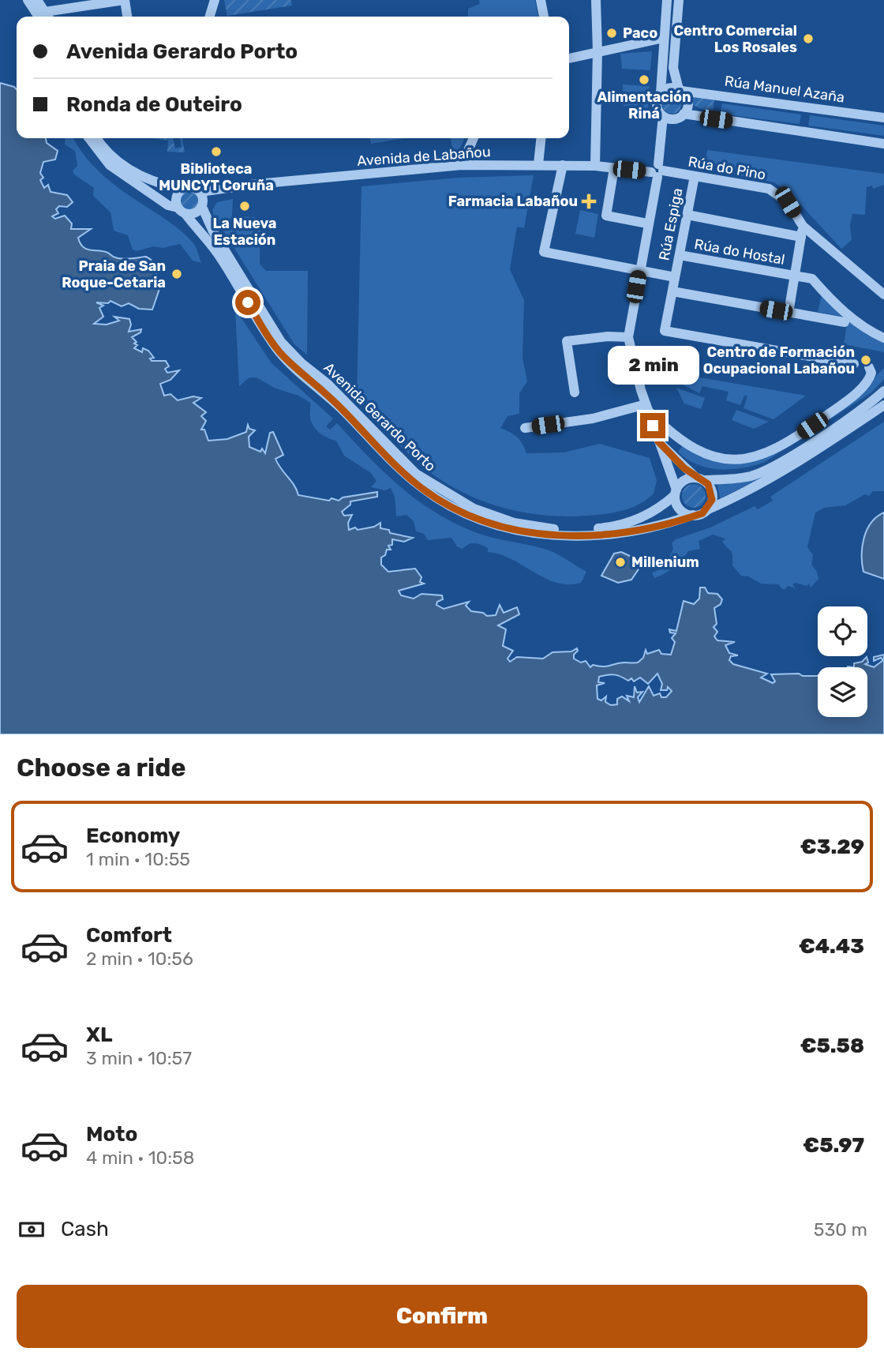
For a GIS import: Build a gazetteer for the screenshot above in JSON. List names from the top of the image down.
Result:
{
  "streets": {
    "street": [
      "Rúa Manuel Azaña",
      "Avenida de Labañou",
      "Rúa do Pino",
      "Rúa Espiga",
      "Rúa do Hostal",
      "Avenida Gerardo Porto"
    ]
  },
  "crossings": [
    ["Avenida de Labañou", "Rúa do Pino"],
    ["Avenida de Labañou", "Rúa Espiga"],
    ["Avenida de Labañou", "Avenida Gerardo Porto"],
    ["Rúa do Pino", "Rúa Espiga"],
    ["Rúa Espiga", "Rúa do Hostal"]
  ],
  "places": {
    "other": [
      "Paco",
      "Centro Comercial Los Rosales",
      "Alimentación Riná",
      "Biblioteca MUNCYT Coruña",
      "La Nueva Estación",
      "Praia de San Roque-Cetaria",
      "Centro de Formación Ocupacional Labañou",
      "Millenium"
    ],
    "health": ["Farmacia Labañou"]
  },
  "page": {
    "banner": ["Avenida Gerardo Porto", "Ronda de Outeiro"],
    "bubble": "2 min",
    "heading": "Choose a ride",
    "list": [
      {
        "name": "Economy",
        "note": "1 min · 10:55",
        "value": "€3.29"
      },
      {
        "name": "Comfort",
        "note": "2 min · 10:56",
        "value": "€4.43"
      },
      {
        "name": "XL",
        "note": "3 min · 10:57",
        "value": "€5.58"
      },
      {
        "name": "Moto",
        "note": "4 min · 10:58",
        "value": "€5.97"
      }
    ],
    "pay": ["Cash", "530 m"],
    "buttons": "Confirm"
  }
}
